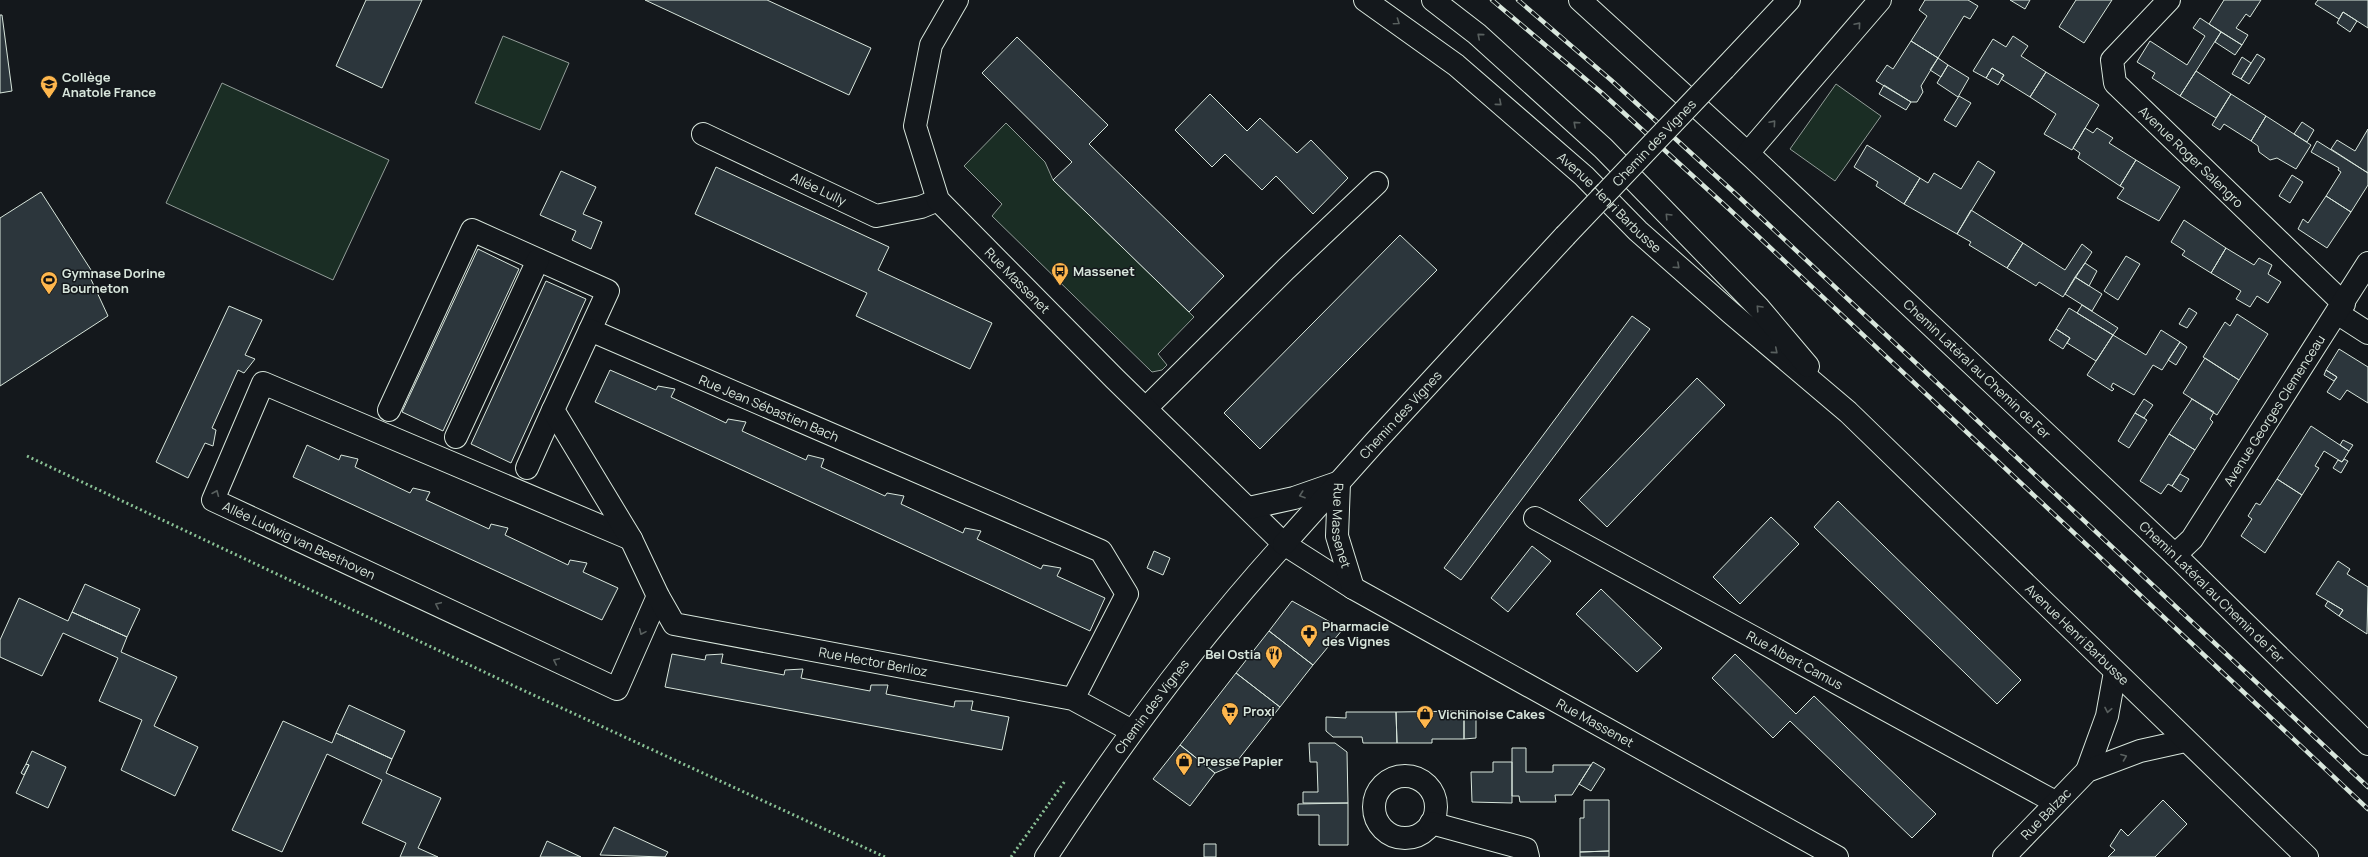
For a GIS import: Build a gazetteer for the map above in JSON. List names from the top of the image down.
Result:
{
  "streets": {
    "street": [
      "Chemin des Vignes",
      "Avenue Roger Salengro",
      "Allée Lully",
      "Avenue Henri Barbusse",
      "Rue Massenet",
      "Chemin Latéral au Chemin de Fer",
      "Rue Jean Sébastien Bach",
      "Avenue Georges Clemenceau",
      "Allée Ludwig van Beethoven",
      "Rue Albert Camus",
      "Rue Hector Berlioz",
      "Rue Balzac"
    ]
  },
  "crossings": [
    ["Chemin des Vignes", "Rue Massenet"],
    ["Chemin des Vignes", "Rue Hector Berlioz"],
    ["Avenue Roger Salengro", "Avenue Georges Clemenceau"],
    ["Allée Lully", "Rue Massenet"],
    ["Avenue Henri Barbusse", "Rue Balzac"],
    ["Chemin Latéral au Chemin de Fer", "Avenue Georges Clemenceau"],
    ["Rue Jean Sébastien Bach", "Rue Hector Berlioz"],
    ["Allée Ludwig van Beethoven", "Rue Hector Berlioz"],
    ["Rue Albert Camus", "Rue Balzac"]
  ],
  "places": {
    "school or university": ["Collège Anatole France"],
    "bus stop": ["Massenet"],
    "sports": ["Gymnase Dorine Bourneton"],
    "pharmacy": ["Pharmacie des Vignes"],
    "restaurant": ["Bel Ostia"],
    "supermarket": ["Proxi"],
    "shop": ["Vichinoise Cakes", "Presse Papier"]
  }
}
